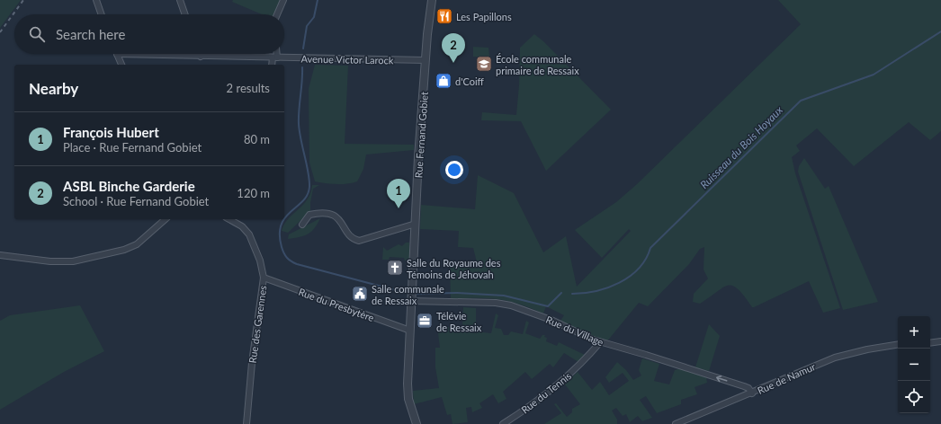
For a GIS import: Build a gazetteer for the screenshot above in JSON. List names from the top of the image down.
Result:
{
  "streets": {
    "street": [
      "Avenue Victor Larock",
      "Rue Fernand Gobiet",
      "Rue du Presbytère",
      "Rue des Garennes",
      "Rue du Village",
      "Rue de Namur",
      "Rue du Tennis"
    ]
  },
  "crossings": [
    ["Avenue Victor Larock", "Rue Fernand Gobiet"],
    ["Rue Fernand Gobiet", "Rue du Presbytère"],
    ["Rue Fernand Gobiet", "Rue du Village"],
    ["Rue du Presbytère", "Rue des Garennes"],
    ["Rue du Village", "Rue de Namur"],
    ["Rue du Village", "Rue du Tennis"]
  ],
  "one_way": ["Rue du Village"],
  "water": ["Ruisseau du Bois Hoyaux"],
  "places": {
    "restaurant": ["Les Papillons"],
    "school or university": ["École communale primaire de Ressaix"],
    "shop": ["d'Coiff"],
    "church": ["Salle du Royaume des Témoins de Jéhovah"],
    "public building": ["Salle communale de Ressaix"],
    "office": ["Télévie de Ressaix"]
  },
  "page": {
    "search": "Search here",
    "pins": ["2", "1"],
    "heading": ["Nearby", "2 results"],
    "list": [
      {
        "mark": "1",
        "name": "François Hubert",
        "note": "Place · Rue Fernand Gobiet",
        "value": "80 m"
      },
      {
        "mark": "2",
        "name": "ASBL Binche Garderie",
        "note": "School · Rue Fernand Gobiet",
        "value": "120 m"
      }
    ],
    "map_buttons": ["+", "−"]
  }
}
